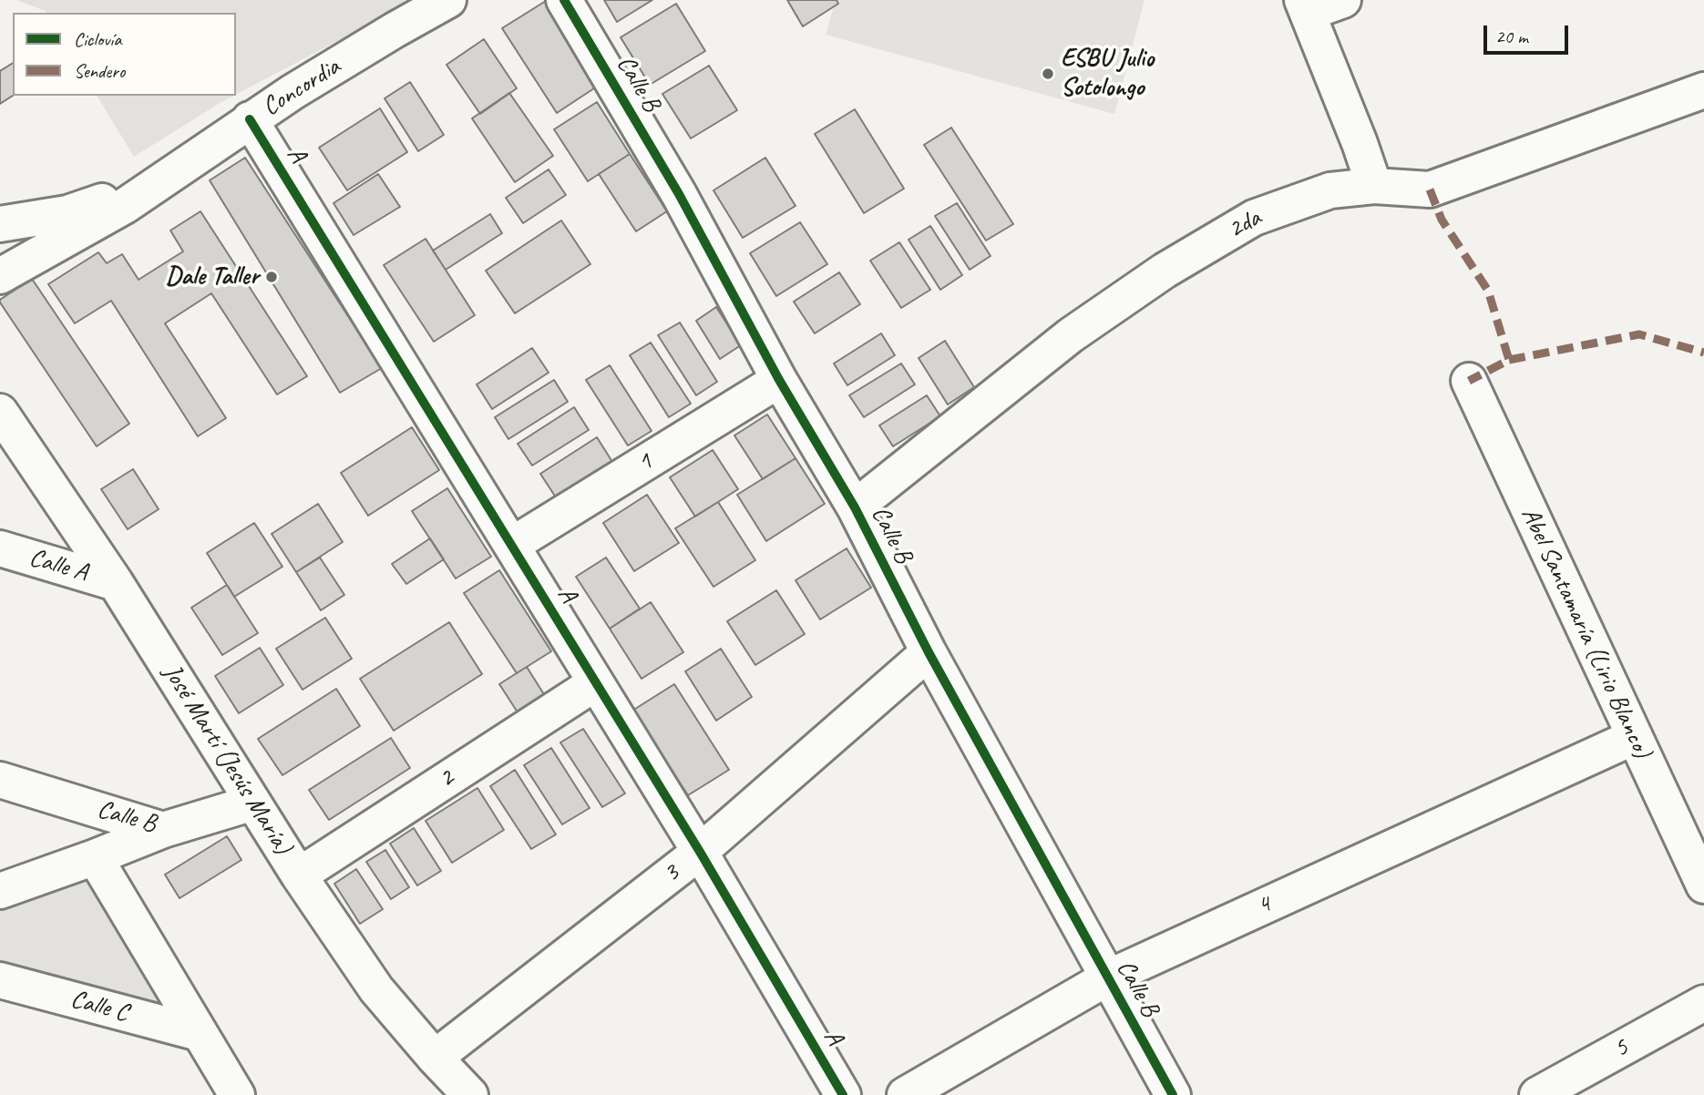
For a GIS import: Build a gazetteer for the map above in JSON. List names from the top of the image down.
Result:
{
  "streets": {
    "street": [
      "Calle B",
      "Concordia",
      "A",
      "2da",
      "1",
      "Calle A",
      "Abel Santamaría (Lirio Blanco)",
      "José Martí (Jesús María)",
      "2",
      "3",
      "4",
      "Calle C",
      "5"
    ]
  },
  "crossings": [
    ["Calle B", "2da"],
    ["Calle B", "1"],
    ["Calle B", "José Martí (Jesús María)"],
    ["Calle B", "3"],
    ["Calle B", "4"],
    ["Concordia", "A"],
    ["A", "1"],
    ["A", "2"],
    ["A", "3"],
    ["Calle A", "José Martí (Jesús María)"],
    ["Abel Santamaría (Lirio Blanco)", "4"],
    ["José Martí (Jesús María)", "2"],
    ["José Martí (Jesús María)", "3"]
  ],
  "places": ["ESBU Julio Sotolongo", "Dale Taller"],
  "legend": ["Ciclovía", "Sendero"],
  "scale_bar": "20 m"
}
